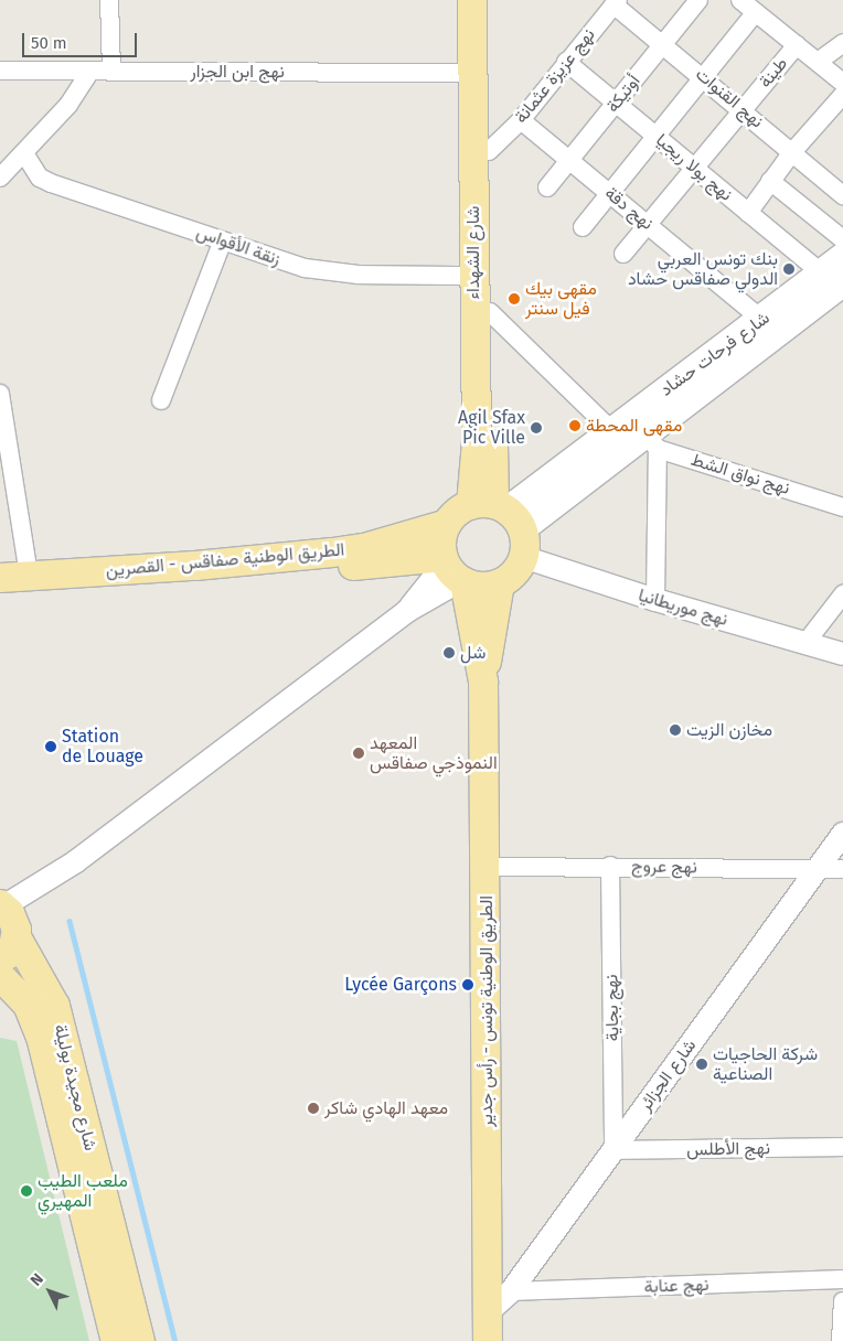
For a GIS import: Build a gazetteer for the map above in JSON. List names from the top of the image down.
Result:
{
  "streets": {
    "main road": [
      "شارع الشهداء",
      "شارع فرحات حشاد",
      "الطريق الوطنية صفاقس - القصرين",
      "الطريق الوطنية تونس - رأس جدير",
      "شارع مجيدة بوليلة"
    ],
    "street": [
      "نهج ابن الجزار",
      "طينة",
      "نهج عزيزة عثمانة",
      "أوتيكة",
      "نهج القنوات",
      "نهج بولا ريجيا",
      "نهج دقة",
      "زنقة الأقواس",
      "نهج نواق الشط",
      "نهج موريطانيا",
      "نهج عروج",
      "نهج بجاية",
      "شارع الجزائر",
      "نهج الأطلس",
      "نهج عنابة"
    ]
  },
  "crossings": [
    ["نهج ابن الجزار", "شارع الشهداء"],
    ["طينة", "نهج القنوات"],
    ["طينة", "نهج بولا ريجيا"],
    ["طينة", "نهج دقة"],
    ["نهج عزيزة عثمانة", "نهج القنوات"],
    ["نهج عزيزة عثمانة", "نهج بولا ريجيا"],
    ["نهج عزيزة عثمانة", "نهج دقة"],
    ["نهج عزيزة عثمانة", "شارع الشهداء"],
    ["أوتيكة", "نهج القنوات"],
    ["أوتيكة", "نهج بولا ريجيا"],
    ["أوتيكة", "نهج دقة"],
    ["نهج بولا ريجيا", "شارع فرحات حشاد"],
    ["نهج دقة", "شارع فرحات حشاد"],
    ["زنقة الأقواس", "شارع الشهداء"],
    ["شارع الشهداء", "شارع فرحات حشاد"],
    ["شارع الشهداء", "الطريق الوطنية صفاقس - القصرين"],
    ["شارع الشهداء", "نهج موريطانيا"],
    ["شارع الشهداء", "الطريق الوطنية تونس - رأس جدير"],
    ["شارع فرحات حشاد", "نهج نواق الشط"],
    ["شارع فرحات حشاد", "الطريق الوطنية صفاقس - القصرين"],
    ["شارع فرحات حشاد", "نهج موريطانيا"],
    ["شارع فرحات حشاد", "الطريق الوطنية تونس - رأس جدير"],
    ["الطريق الوطنية صفاقس - القصرين", "نهج موريطانيا"],
    ["الطريق الوطنية صفاقس - القصرين", "الطريق الوطنية تونس - رأس جدير"],
    ["نهج موريطانيا", "الطريق الوطنية تونس - رأس جدير"],
    ["نهج عروج", "نهج بجاية"],
    ["نهج عروج", "الطريق الوطنية تونس - رأس جدير"],
    ["نهج عروج", "شارع الجزائر"],
    ["نهج بجاية", "شارع الجزائر"],
    ["نهج بجاية", "نهج الأطلس"],
    ["الطريق الوطنية تونس - رأس جدير", "شارع الجزائر"],
    ["شارع الجزائر", "نهج الأطلس"],
    ["شارع الجزائر", "نهج عنابة"]
  ],
  "places": [
    "بنك تونس العربي الدولي صفاقس حشاد",
    "مقهى بيك فيل سنتر",
    "مقهى المحطة",
    "Agil Sfax Pic Ville",
    "شل",
    "مخازن الزيت",
    "Station de Louage",
    "المعهد النموذجي صفاقس",
    "Lycée Garçons",
    "شركة الحاجيات الصناعية",
    "معهد الهادي شاكر",
    "ملعب الطيب المهيري"
  ],
  "scale_bar": "50 m",
  "north": "top left"
}
